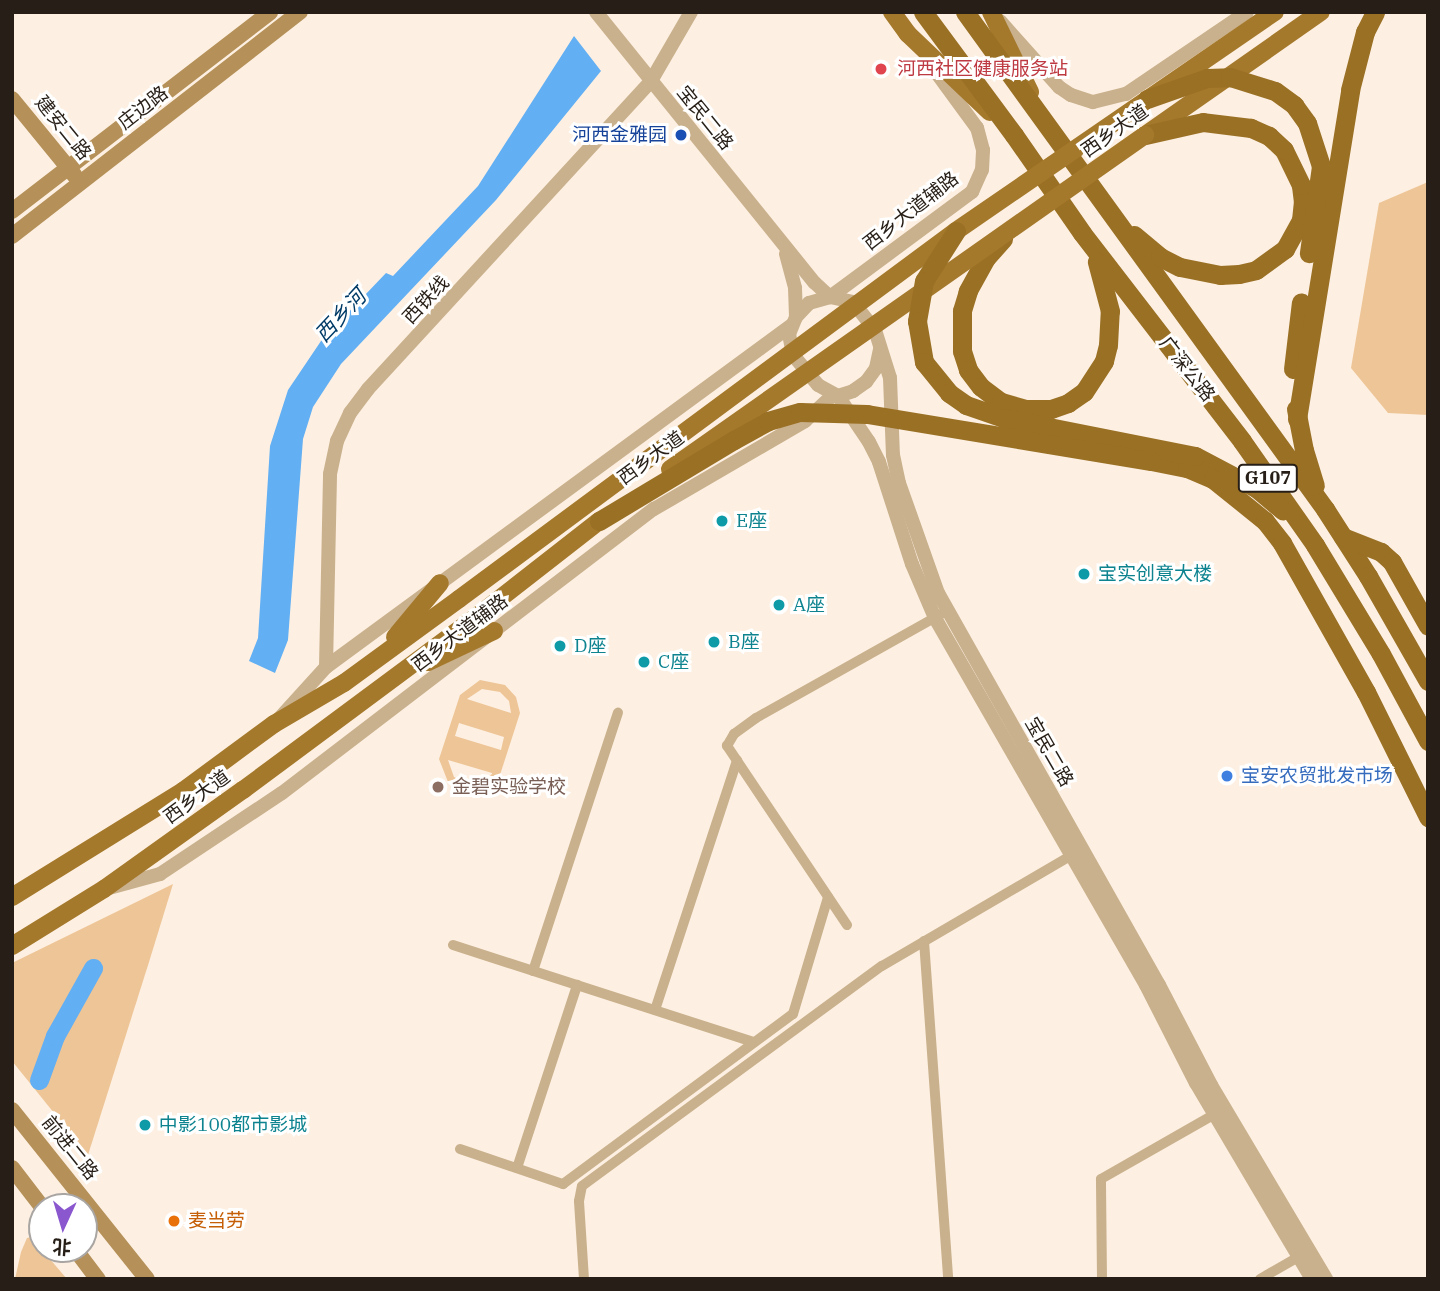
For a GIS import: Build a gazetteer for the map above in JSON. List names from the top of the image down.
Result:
{
  "streets": {
    "highway": ["广深公路", "G107"],
    "main road": [
      "庄边路",
      "建安二路",
      "西乡大道",
      "前进二路"
    ],
    "street": ["宝民二路", "西乡大道辅路", "西铁线"]
  },
  "crossings": [
    ["庄边路", "建安二路"],
    ["宝民二路", "西乡大道辅路"],
    ["宝民二路", "西铁线"],
    ["西乡大道", "西乡大道辅路"],
    ["西乡大道辅路", "西铁线"]
  ],
  "water": ["西乡河"],
  "places": [
    "河西社区健康服务站",
    "河西金雅园",
    "E座",
    "宝实创意大楼",
    "A座",
    "B座",
    "D座",
    "C座",
    "宝安农贸批发市场",
    "金碧实验学校",
    "中影100都市影城",
    "麦当劳"
  ],
  "north": "bottom"
}
